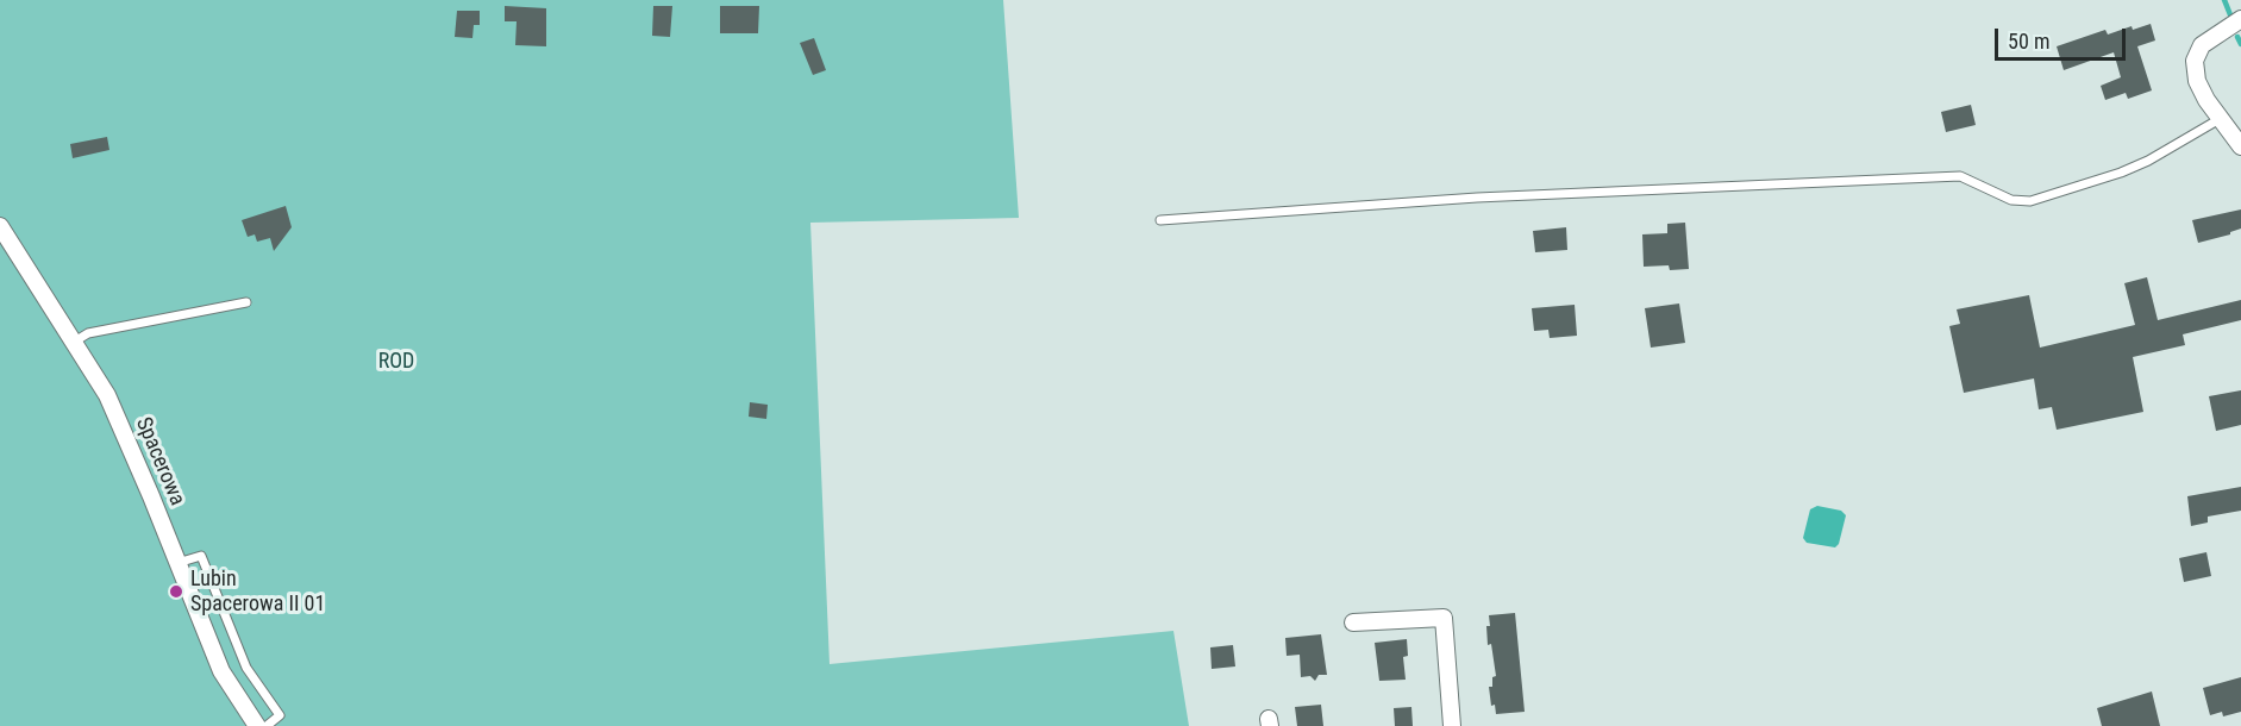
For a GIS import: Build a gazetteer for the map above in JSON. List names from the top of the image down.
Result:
{
  "streets": {
    "street": ["Spacerowa"]
  },
  "parks": ["ROD"],
  "places": ["Lubin Spacerowa II 01"],
  "scale_bar": "50 m"
}
